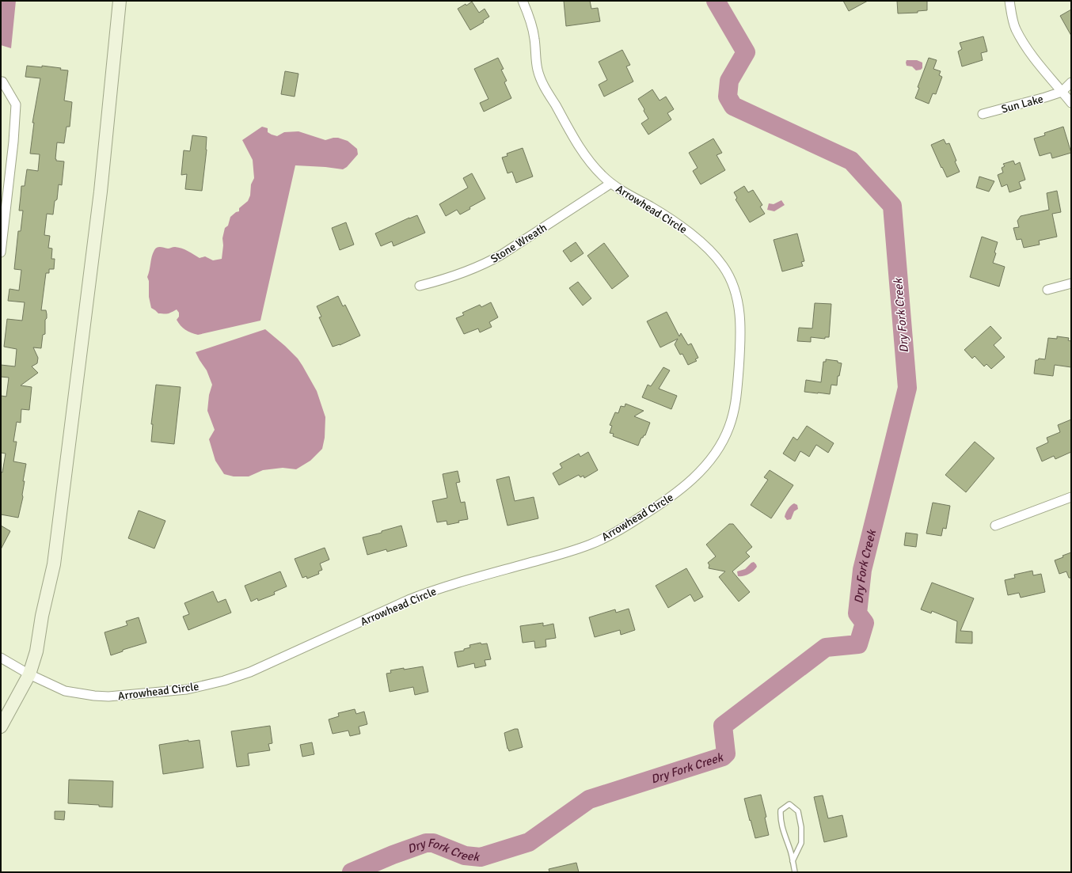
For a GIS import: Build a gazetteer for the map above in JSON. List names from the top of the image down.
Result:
{
  "streets": {
    "street": ["Sun Lake", "Arrowhead Circle", "Stone Wreath"]
  },
  "crossings": [
    ["Arrowhead Circle", "Stone Wreath"]
  ],
  "water": ["Dry Fork Creek"]
}
